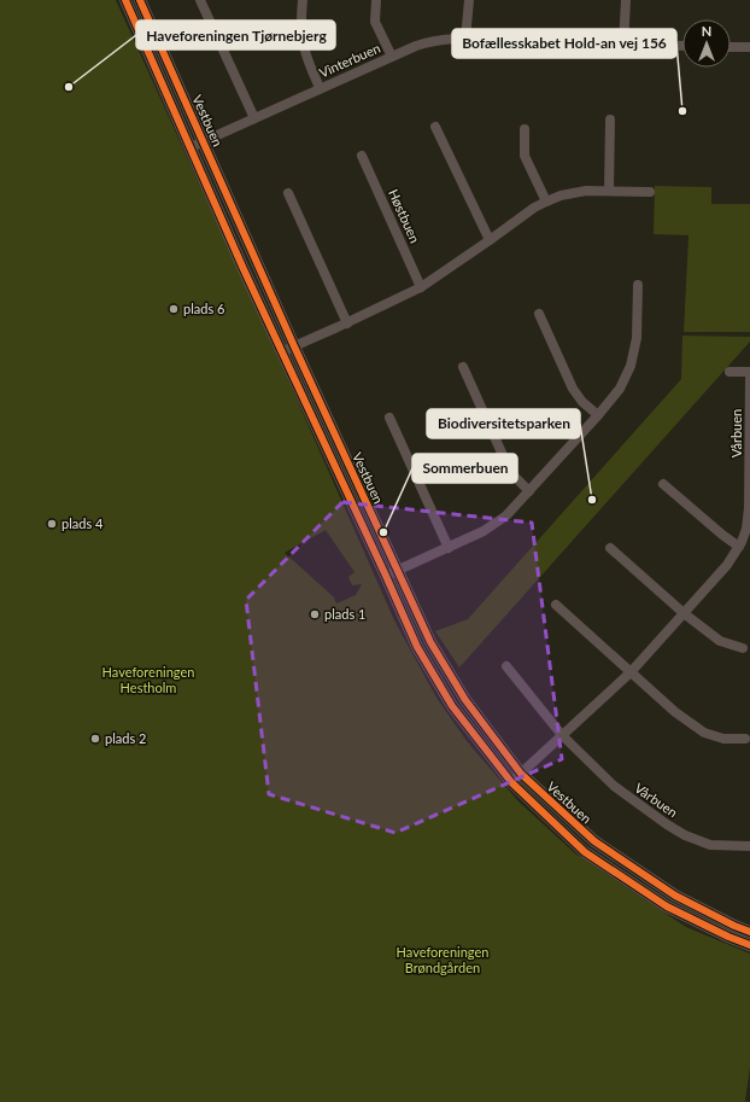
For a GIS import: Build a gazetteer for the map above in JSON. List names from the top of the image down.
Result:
{
  "streets": {
    "street": [
      "Vinterbuen",
      "Vestbuen",
      "Høstbuen",
      "Vårbuen"
    ]
  },
  "crossings": [
    ["Vinterbuen", "Vestbuen"],
    ["Vestbuen", "Vårbuen"]
  ],
  "parks": ["Haveforeningen Hestholm", "Haveforeningen Brøndgården"],
  "places": [
    "Haveforeningen Tjørnebjerg",
    "Bofællesskabet Hold-an vej 156",
    "plads 6",
    "Biodiversitetsparken",
    "plads 4",
    "Sommerbuen",
    "plads 1",
    "plads 2"
  ],
  "north": "top"
}
